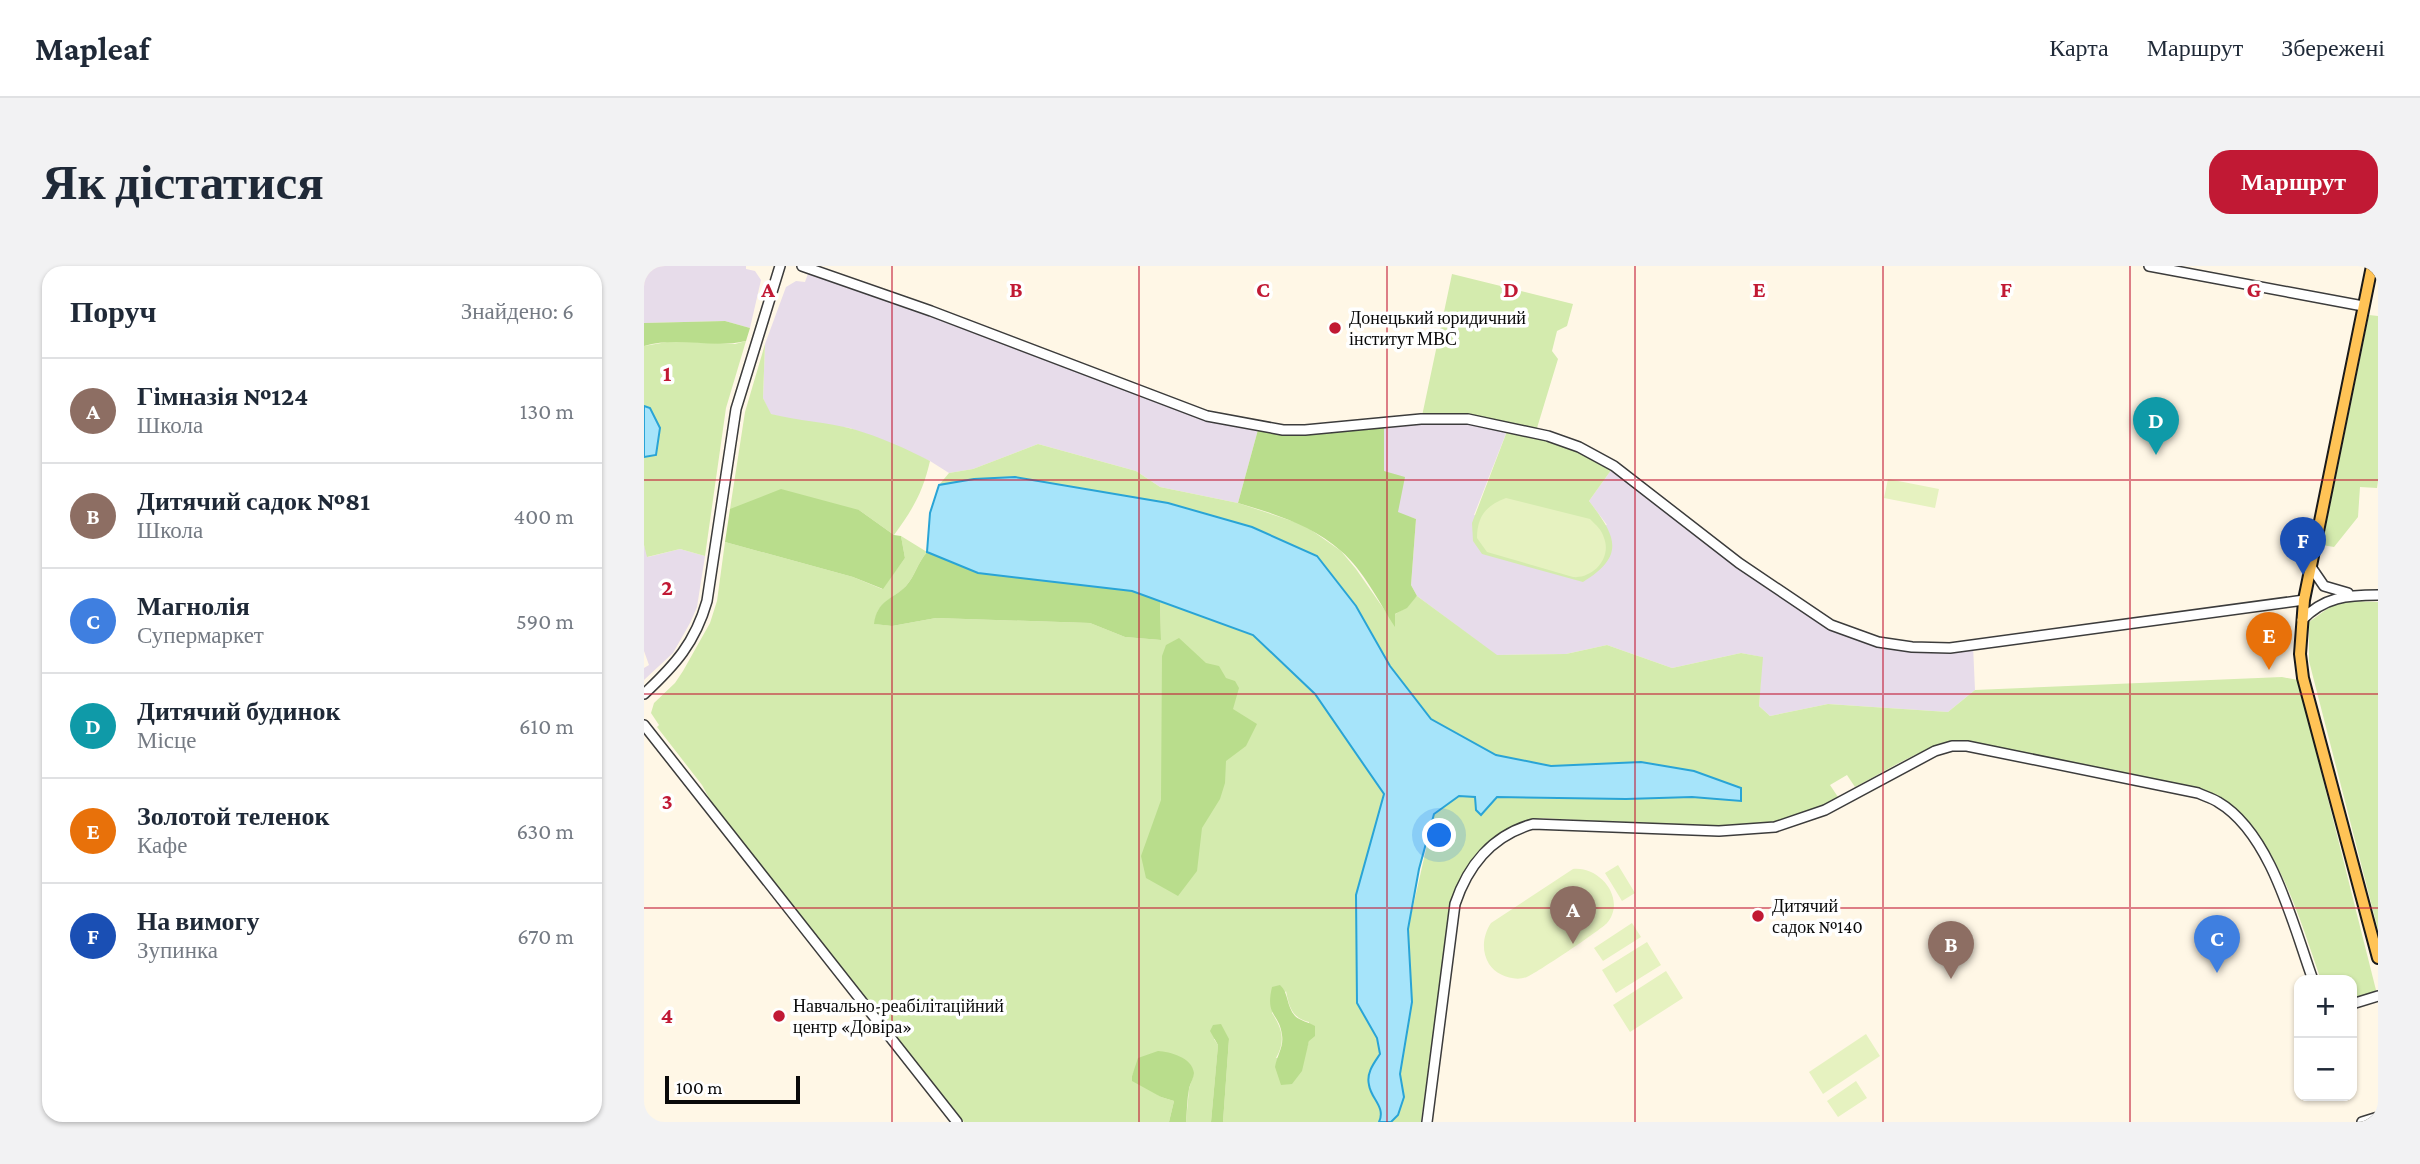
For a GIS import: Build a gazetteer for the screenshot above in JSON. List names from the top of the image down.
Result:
{
  "places": ["Донецький юридичний інститут МВС", "Дитячий садок №140", "Навчально-реабілітаційний центр «Довіра»"],
  "scale_bar": "100 m",
  "page": {
    "header": "Mapleaf",
    "nav": ["Карта", "Маршрут", "Збережені"],
    "buttons": "Маршрут",
    "title": "Як дістатися",
    "heading": ["Поруч", "Знайдено: 6"],
    "list": [
      {
        "mark": "A",
        "name": "Гімназія №124",
        "note": "Школа",
        "value": "130 m"
      },
      {
        "mark": "B",
        "name": "Дитячий садок №81",
        "note": "Школа",
        "value": "400 m"
      },
      {
        "mark": "C",
        "name": "Магнолія",
        "note": "Супермаркет",
        "value": "590 m"
      },
      {
        "mark": "D",
        "name": "Дитячий будинок",
        "note": "Місце",
        "value": "610 m"
      },
      {
        "mark": "E",
        "name": "Золотой теленок",
        "note": "Кафе",
        "value": "630 m"
      },
      {
        "mark": "F",
        "name": "На вимогу",
        "note": "Зупинка",
        "value": "670 m"
      }
    ],
    "pins": [
      "D",
      "F",
      "E",
      "A",
      "C",
      "B"
    ],
    "map_buttons": ["+", "−"],
    "scale": "100 m"
  },
  "grid": {
    "columns": [
      "A",
      "B",
      "C",
      "D",
      "E",
      "F",
      "G"
    ],
    "rows": [
      "1",
      "2",
      "3",
      "4"
    ]
  }
}
